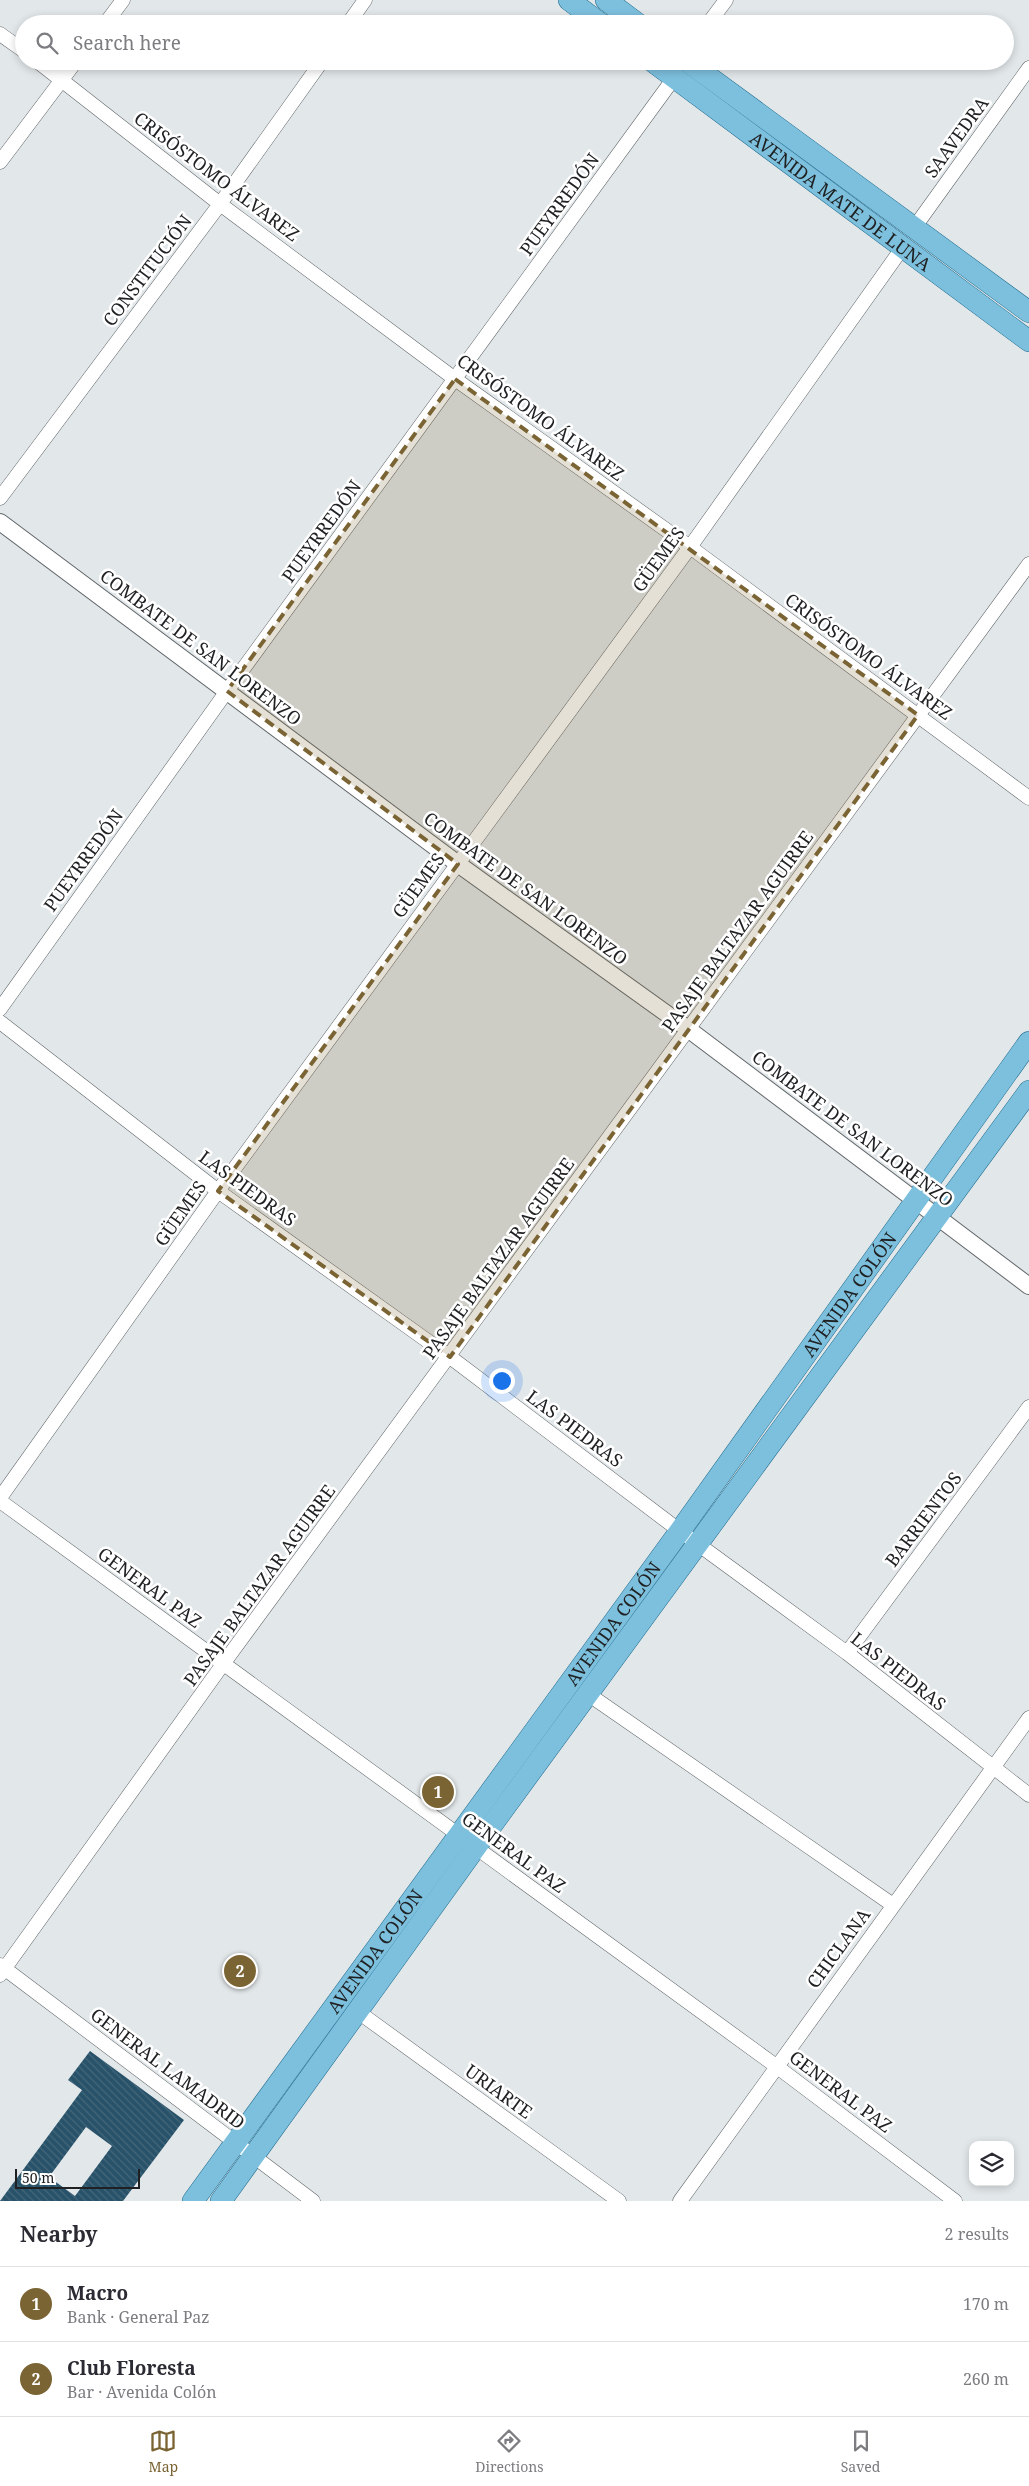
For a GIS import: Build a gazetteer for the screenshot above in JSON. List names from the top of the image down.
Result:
{
  "streets": {
    "main road": ["AVENIDA MATE DE LUNA", "AVENIDA COLÓN"],
    "street": [
      "SAAVEDRA",
      "CRISÓSTOMO ÁLVAREZ",
      "PUEYRREDÓN",
      "CONSTITUCIÓN",
      "GÜEMES",
      "COMBATE DE SAN LORENZO",
      "PASAJE BALTAZAR AGUIRRE",
      "LAS PIEDRAS",
      "BARRIENTOS",
      "GENERAL PAZ",
      "CHICLANA",
      "GENERAL LAMADRID",
      "URIARTE"
    ]
  },
  "crossings": [
    ["SAAVEDRA", "AVENIDA MATE DE LUNA"],
    ["CRISÓSTOMO ÁLVAREZ", "PUEYRREDÓN"],
    ["CRISÓSTOMO ÁLVAREZ", "CONSTITUCIÓN"],
    ["CRISÓSTOMO ÁLVAREZ", "GÜEMES"],
    ["CRISÓSTOMO ÁLVAREZ", "PASAJE BALTAZAR AGUIRRE"],
    ["AVENIDA MATE DE LUNA", "PUEYRREDÓN"],
    ["AVENIDA MATE DE LUNA", "GÜEMES"],
    ["PUEYRREDÓN", "COMBATE DE SAN LORENZO"],
    ["GÜEMES", "COMBATE DE SAN LORENZO"],
    ["GÜEMES", "LAS PIEDRAS"],
    ["GÜEMES", "GENERAL PAZ"],
    ["COMBATE DE SAN LORENZO", "PASAJE BALTAZAR AGUIRRE"],
    ["COMBATE DE SAN LORENZO", "AVENIDA COLÓN"],
    ["PASAJE BALTAZAR AGUIRRE", "LAS PIEDRAS"],
    ["PASAJE BALTAZAR AGUIRRE", "GENERAL PAZ"],
    ["PASAJE BALTAZAR AGUIRRE", "GENERAL LAMADRID"],
    ["LAS PIEDRAS", "AVENIDA COLÓN"],
    ["LAS PIEDRAS", "BARRIENTOS"],
    ["LAS PIEDRAS", "CHICLANA"],
    ["AVENIDA COLÓN", "GENERAL PAZ"],
    ["AVENIDA COLÓN", "GENERAL LAMADRID"],
    ["AVENIDA COLÓN", "URIARTE"],
    ["GENERAL PAZ", "CHICLANA"]
  ],
  "scale_bar": "50 m",
  "page": {
    "search": "Search here",
    "pins": ["1", "2"],
    "scale": "50 m",
    "heading": ["Nearby", "2 results"],
    "list": [
      {
        "mark": "1",
        "name": "Macro",
        "note": "Bank · General Paz",
        "value": "170 m"
      },
      {
        "mark": "2",
        "name": "Club Floresta",
        "note": "Bar · Avenida Colón",
        "value": "260 m"
      }
    ],
    "nav": ["Map", "Directions", "Saved"]
  }
}
